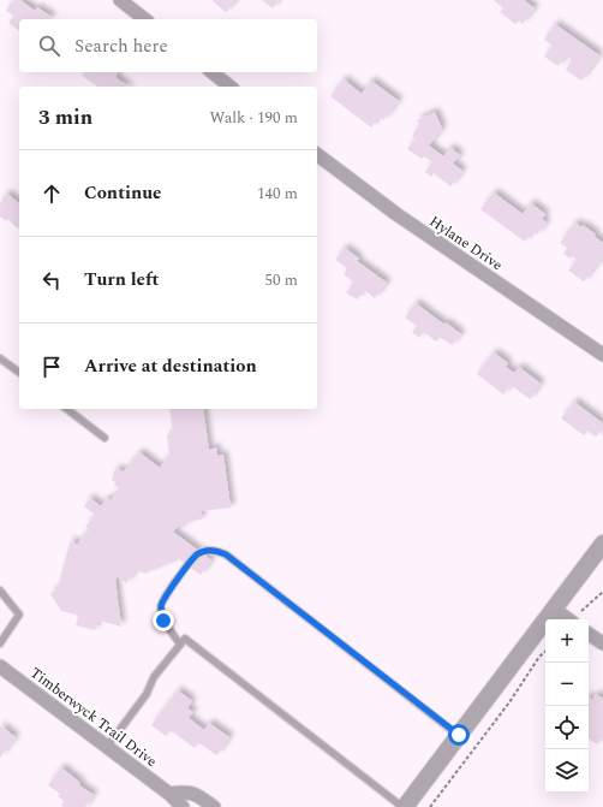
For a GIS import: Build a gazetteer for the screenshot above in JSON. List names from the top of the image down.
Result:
{
  "streets": {
    "street": ["Hylane Drive", "Timberwyck Trail Drive"]
  },
  "page": {
    "search": "Search here",
    "heading": ["3 min", "Walk · 190 m"],
    "list": [
      ["Continue", "140 m"],
      ["Turn left", "50 m"],
      "Arrive at destination"
    ],
    "map_buttons": ["+", "−"]
  }
}
